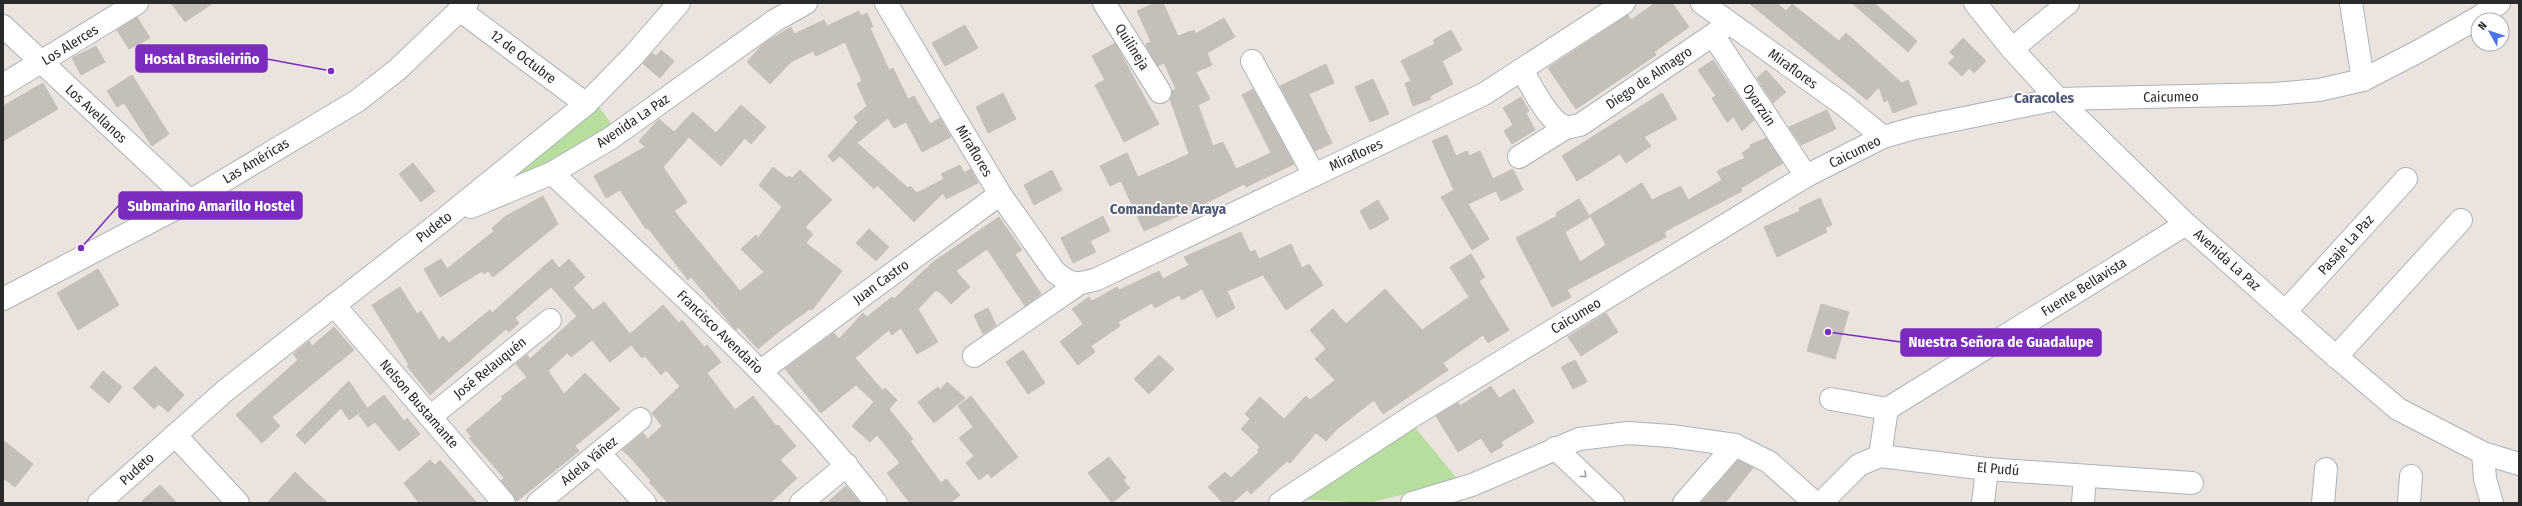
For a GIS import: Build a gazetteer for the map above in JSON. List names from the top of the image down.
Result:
{
  "streets": {
    "street": [
      "Los Alerces",
      "Quilineja",
      "12 de Octubre",
      "Miraflores",
      "Diego de Almagro",
      "Caicumeo",
      "Oyarzún",
      "Los Avellanos",
      "Avenida La Paz",
      "Las Américas",
      "Pudeto",
      "Pasaje La Paz",
      "Juan Castro",
      "Fuente Bellavista",
      "Francisco Avendaño",
      "José Relauquén",
      "Nelson Bustamante",
      "Adela Yáñez",
      "El Pudú"
    ]
  },
  "crossings": [
    ["Los Alerces", "Los Avellanos"],
    ["12 de Octubre", "Las Américas"],
    ["12 de Octubre", "Pudeto"],
    ["Miraflores", "Diego de Almagro"],
    ["Miraflores", "Caicumeo"],
    ["Miraflores", "Oyarzún"],
    ["Miraflores", "Juan Castro"],
    ["Diego de Almagro", "Oyarzún"],
    ["Caicumeo", "Oyarzún"],
    ["Caicumeo", "Avenida La Paz"],
    ["Los Avellanos", "Las Américas"],
    ["Avenida La Paz", "Pudeto"],
    ["Avenida La Paz", "Pasaje La Paz"],
    ["Avenida La Paz", "Fuente Bellavista"],
    ["Avenida La Paz", "Francisco Avendaño"],
    ["Pudeto", "Nelson Bustamante"],
    ["Juan Castro", "Francisco Avendaño"],
    ["José Relauquén", "Nelson Bustamante"]
  ],
  "districts": ["Caracoles", "Comandante Araya"],
  "places": ["Hostal Brasileiriño", "Submarino Amarillo Hostel", "Nuestra Señora de Guadalupe"],
  "north": "top left"
}
